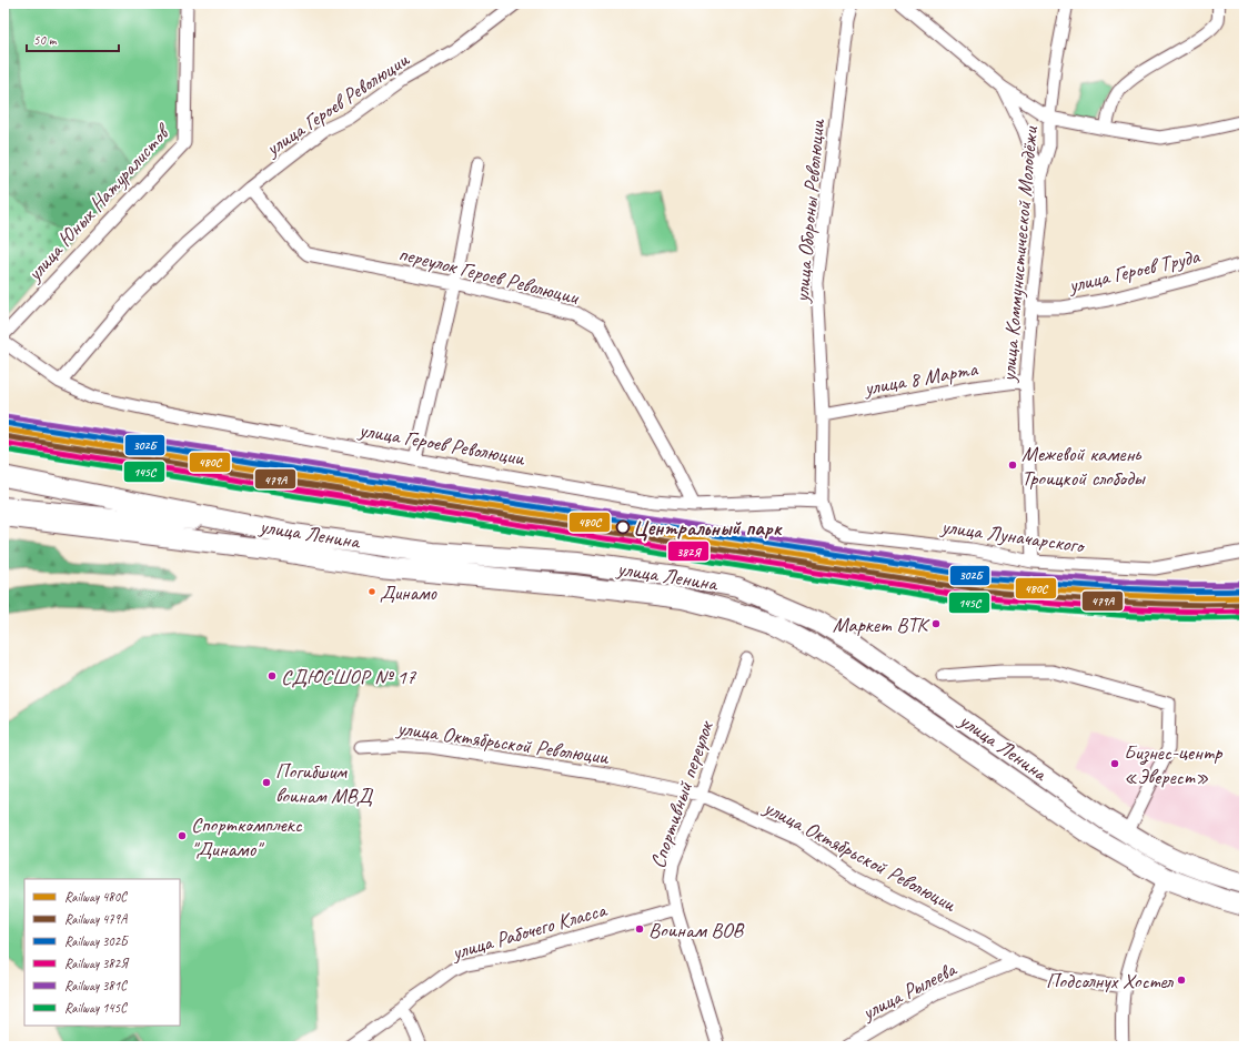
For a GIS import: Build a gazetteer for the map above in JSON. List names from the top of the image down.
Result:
{
  "streets": {
    "main road": ["улица Ленина"],
    "street": [
      "улица Героев Революции",
      "улица Юных Натуралистов",
      "улица Обороны Революции",
      "улица Коммунистической Молодёжи",
      "улица Героев Труда",
      "переулок Героев Революции",
      "улица 8 Марта",
      "улица Луначарского",
      "улица Октябрьской Революции",
      "Спортивный переулок",
      "улица Рабочего Класса",
      "улица Рылеева"
    ]
  },
  "crossings": [
    ["улица Героев Революции", "улица Обороны Революции"],
    ["улица Героев Революции", "переулок Героев Революции"],
    ["улица Героев Революции", "улица Луначарского"],
    ["улица Обороны Революции", "улица 8 Марта"],
    ["улица Обороны Революции", "улица Луначарского"],
    ["улица Коммунистической Молодёжи", "улица Героев Труда"],
    ["улица Коммунистической Молодёжи", "улица 8 Марта"],
    ["улица Коммунистической Молодёжи", "улица Луначарского"],
    ["улица Октябрьской Революции", "Спортивный переулок"],
    ["улица Октябрьской Революции", "улица Рылеева"],
    ["Спортивный переулок", "улица Рабочего Класса"]
  ],
  "places": [
    "Межевой камень Троицкой слободы",
    "Центральный парк",
    "Динамо",
    "Маркет ВТК",
    "СДЮСШОР № 17",
    "Бизнес-центр «Эверест»",
    "Погибшим воинам МВД",
    "Спорткомплекс \"Динамо\"",
    "Воинам ВОВ",
    "Подсолнух Хостел"
  ],
  "lines": [
    "rail line 381С",
    "rail line 302Б",
    "rail line 480С",
    "rail line 479А",
    "rail line 382Я",
    "rail line 145С"
  ],
  "legend": [
    "Railway 480С",
    "Railway 479А",
    "Railway 302Б",
    "Railway 382Я",
    "Railway 381С",
    "Railway 145С"
  ],
  "scale_bar": "50 m"
}
